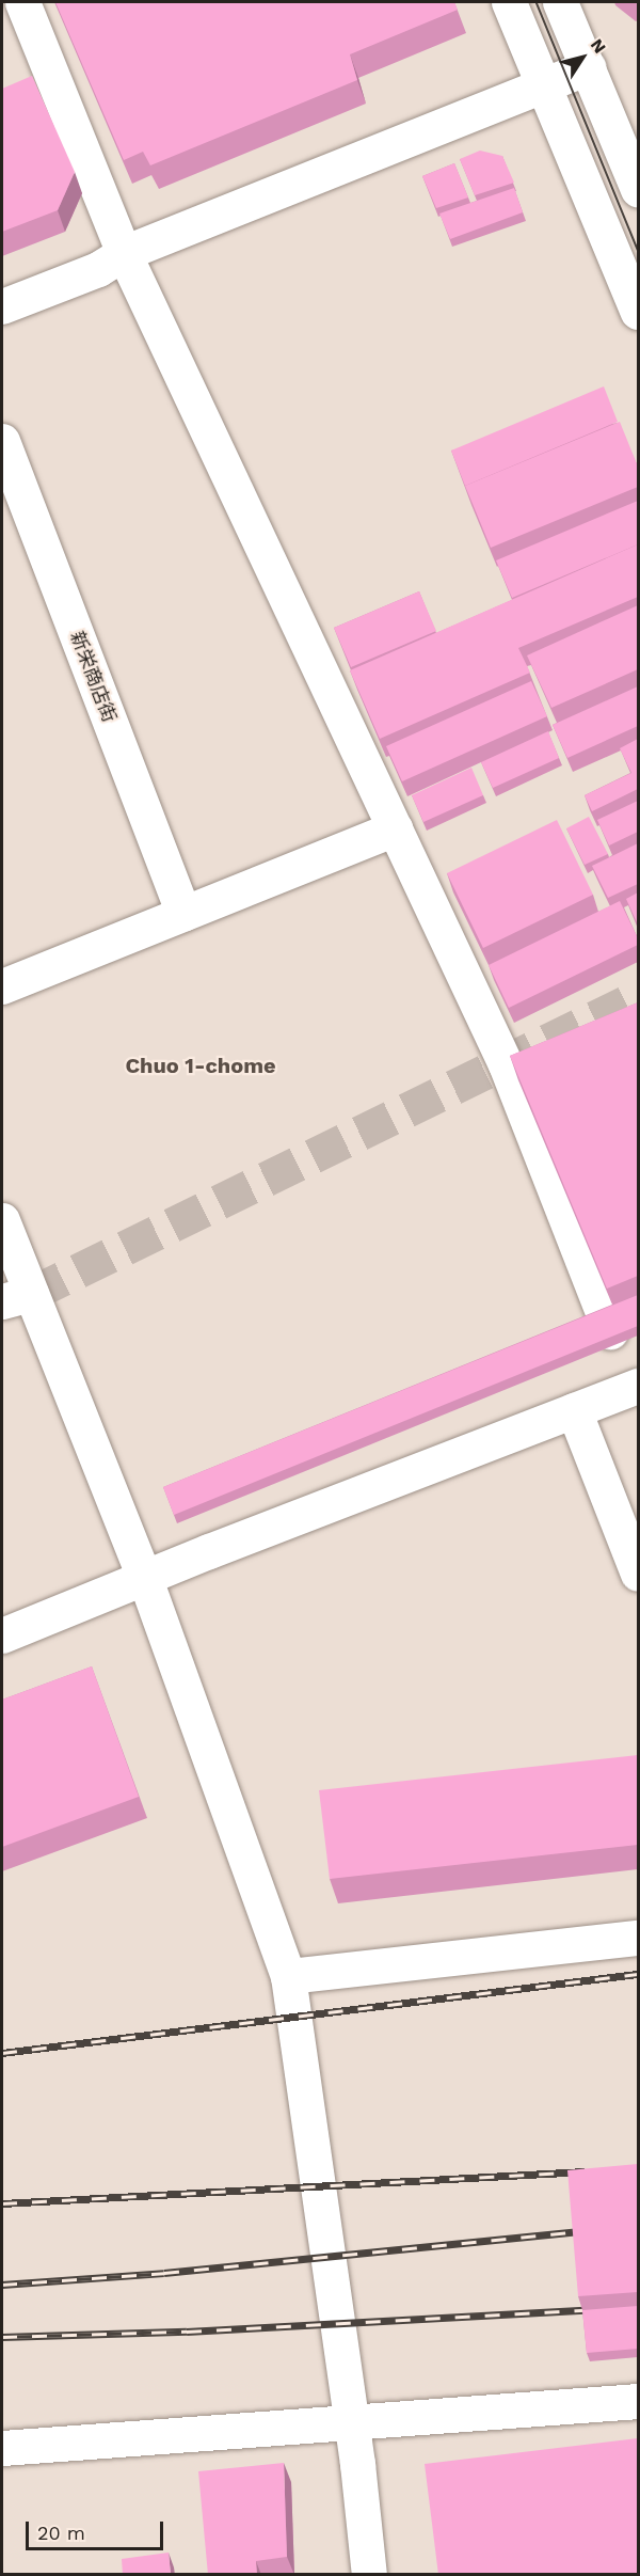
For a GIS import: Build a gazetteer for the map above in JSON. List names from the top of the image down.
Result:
{
  "streets": {
    "street": ["新栄商店街"]
  },
  "districts": ["Chuo 1-chome"],
  "scale_bar": "20 m",
  "north": "top right"
}
